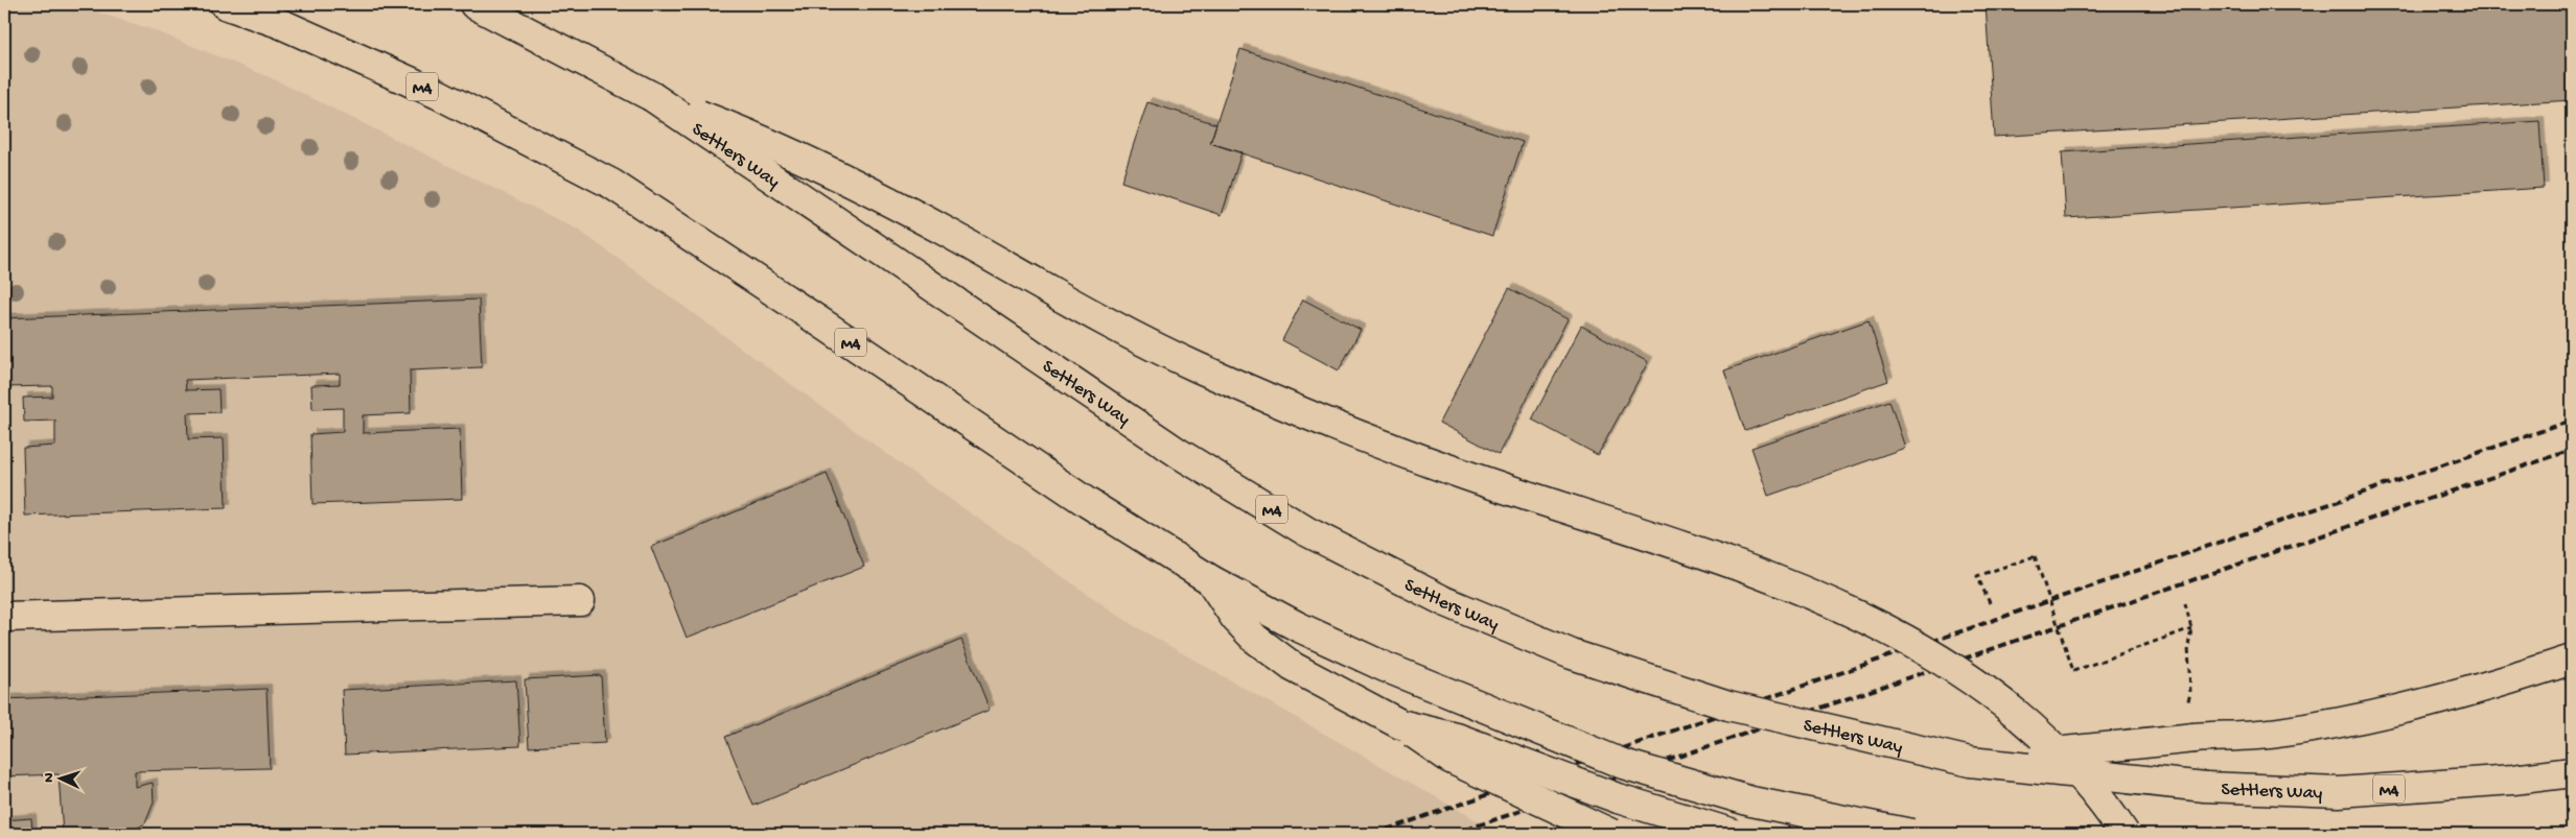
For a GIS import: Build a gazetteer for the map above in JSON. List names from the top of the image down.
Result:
{
  "streets": {
    "main road": ["M4", "Settlers Way"]
  },
  "north": "left"
}
